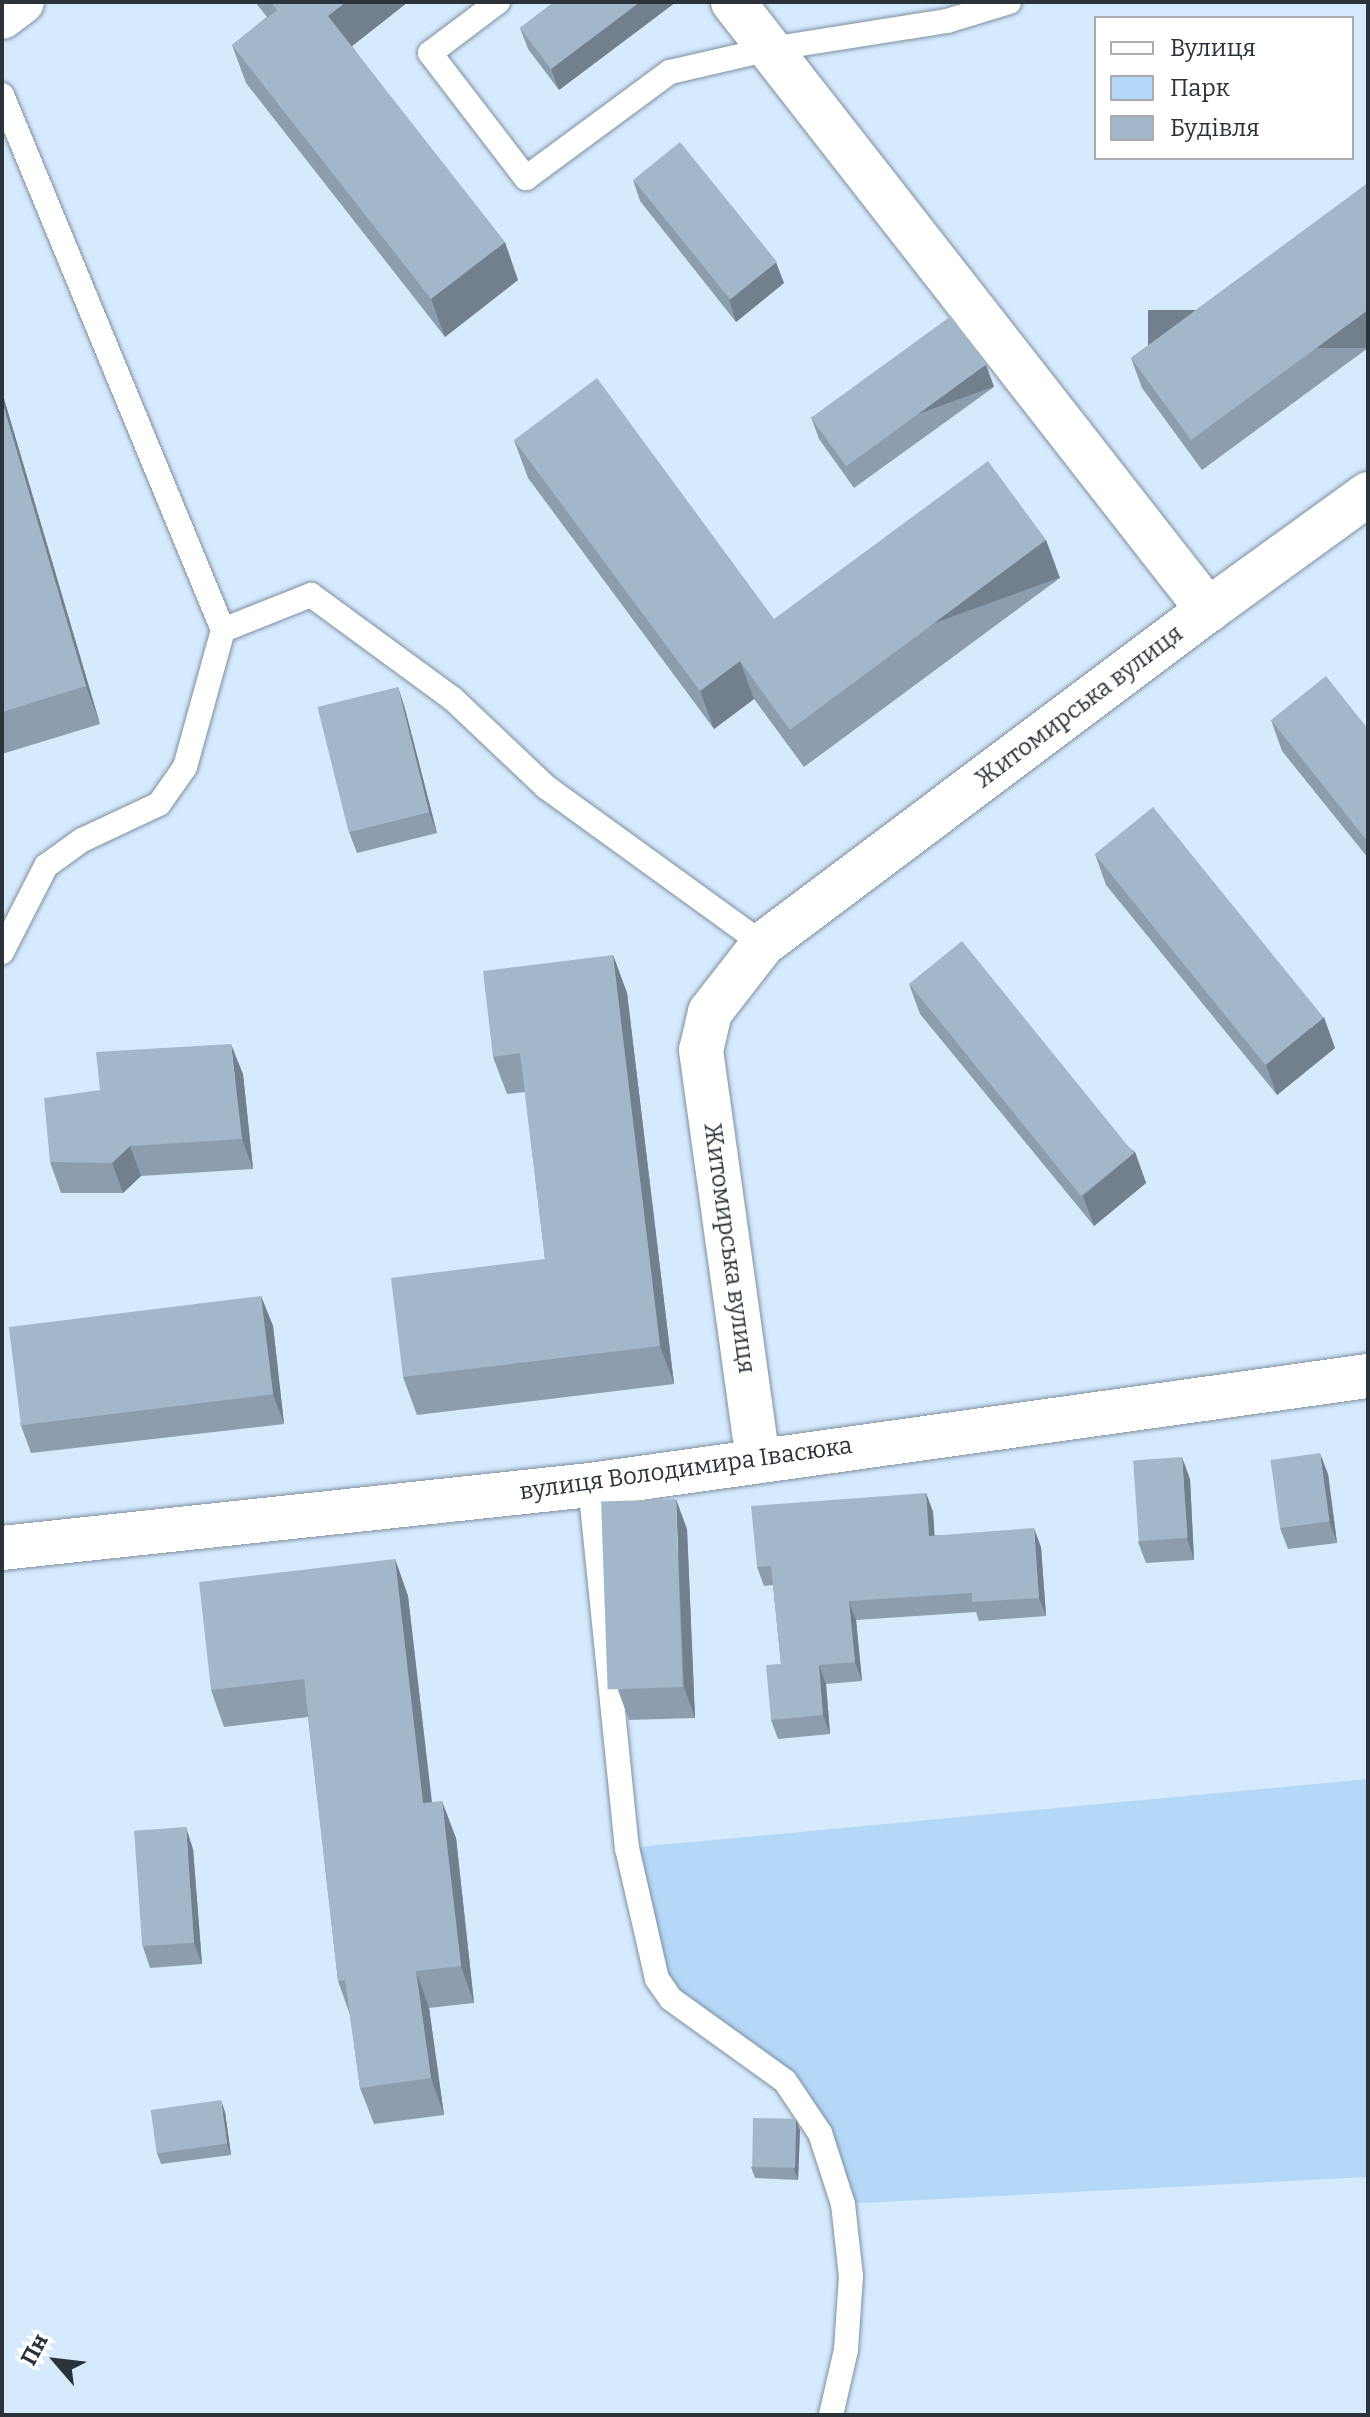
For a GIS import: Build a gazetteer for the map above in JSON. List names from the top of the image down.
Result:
{
  "streets": {
    "street": ["Житомирська вулиця", "вулиця Володимира Івасюка"]
  },
  "crossings": [
    ["Житомирська вулиця", "вулиця Володимира Івасюка"]
  ],
  "legend": ["Вулиця", "Парк", "Будівля"],
  "north": "top left"
}
